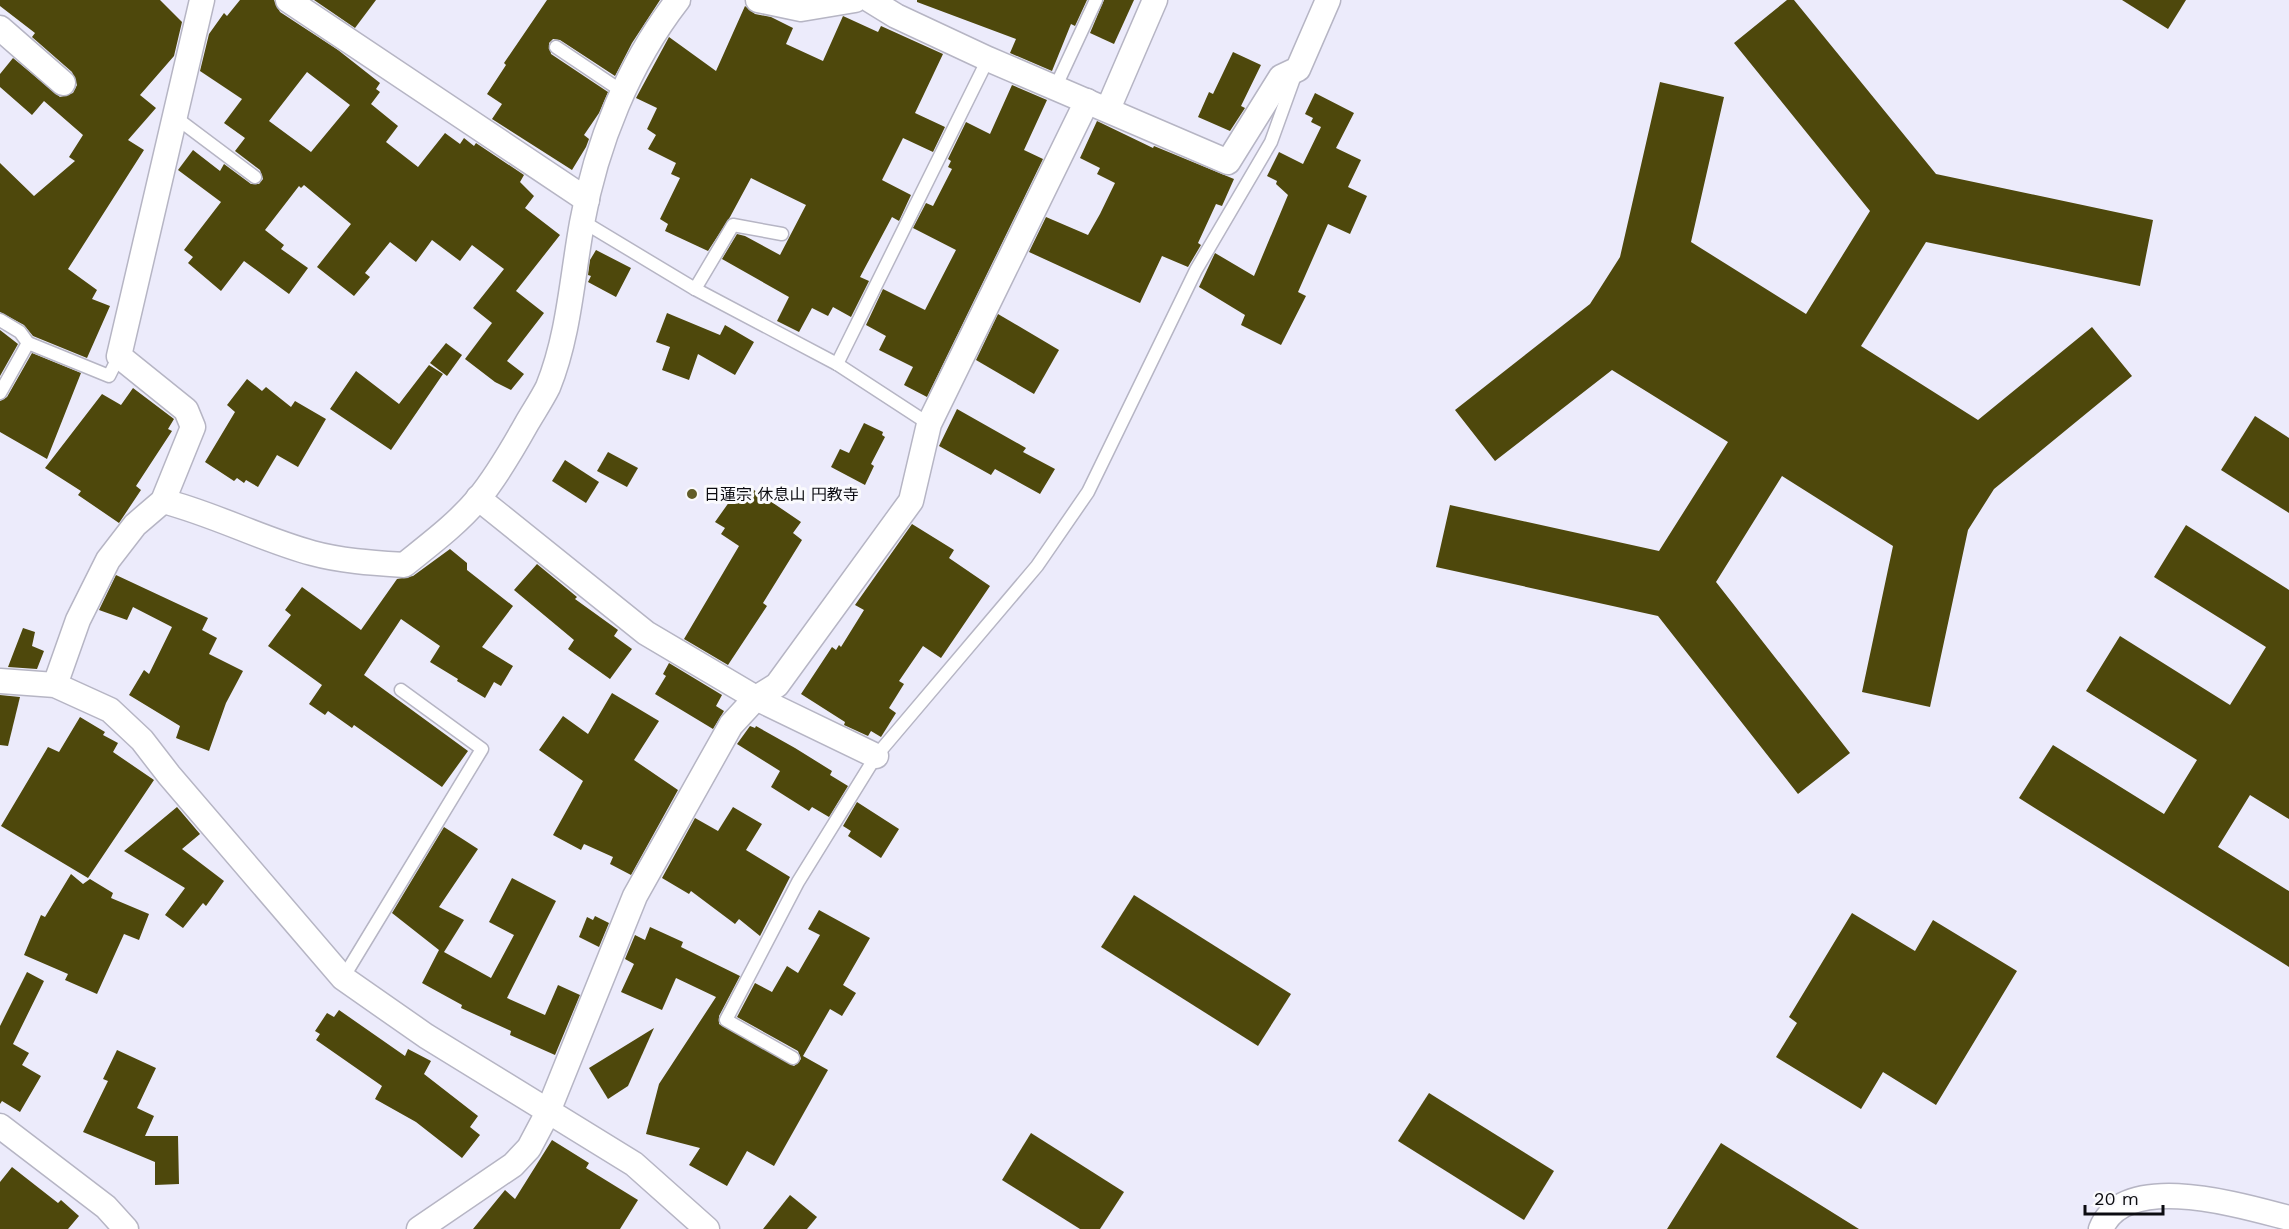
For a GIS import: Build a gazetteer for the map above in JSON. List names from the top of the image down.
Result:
{
  "places": ["日蓮宗 休息山 円教寺"],
  "scale_bar": "20 m"
}
